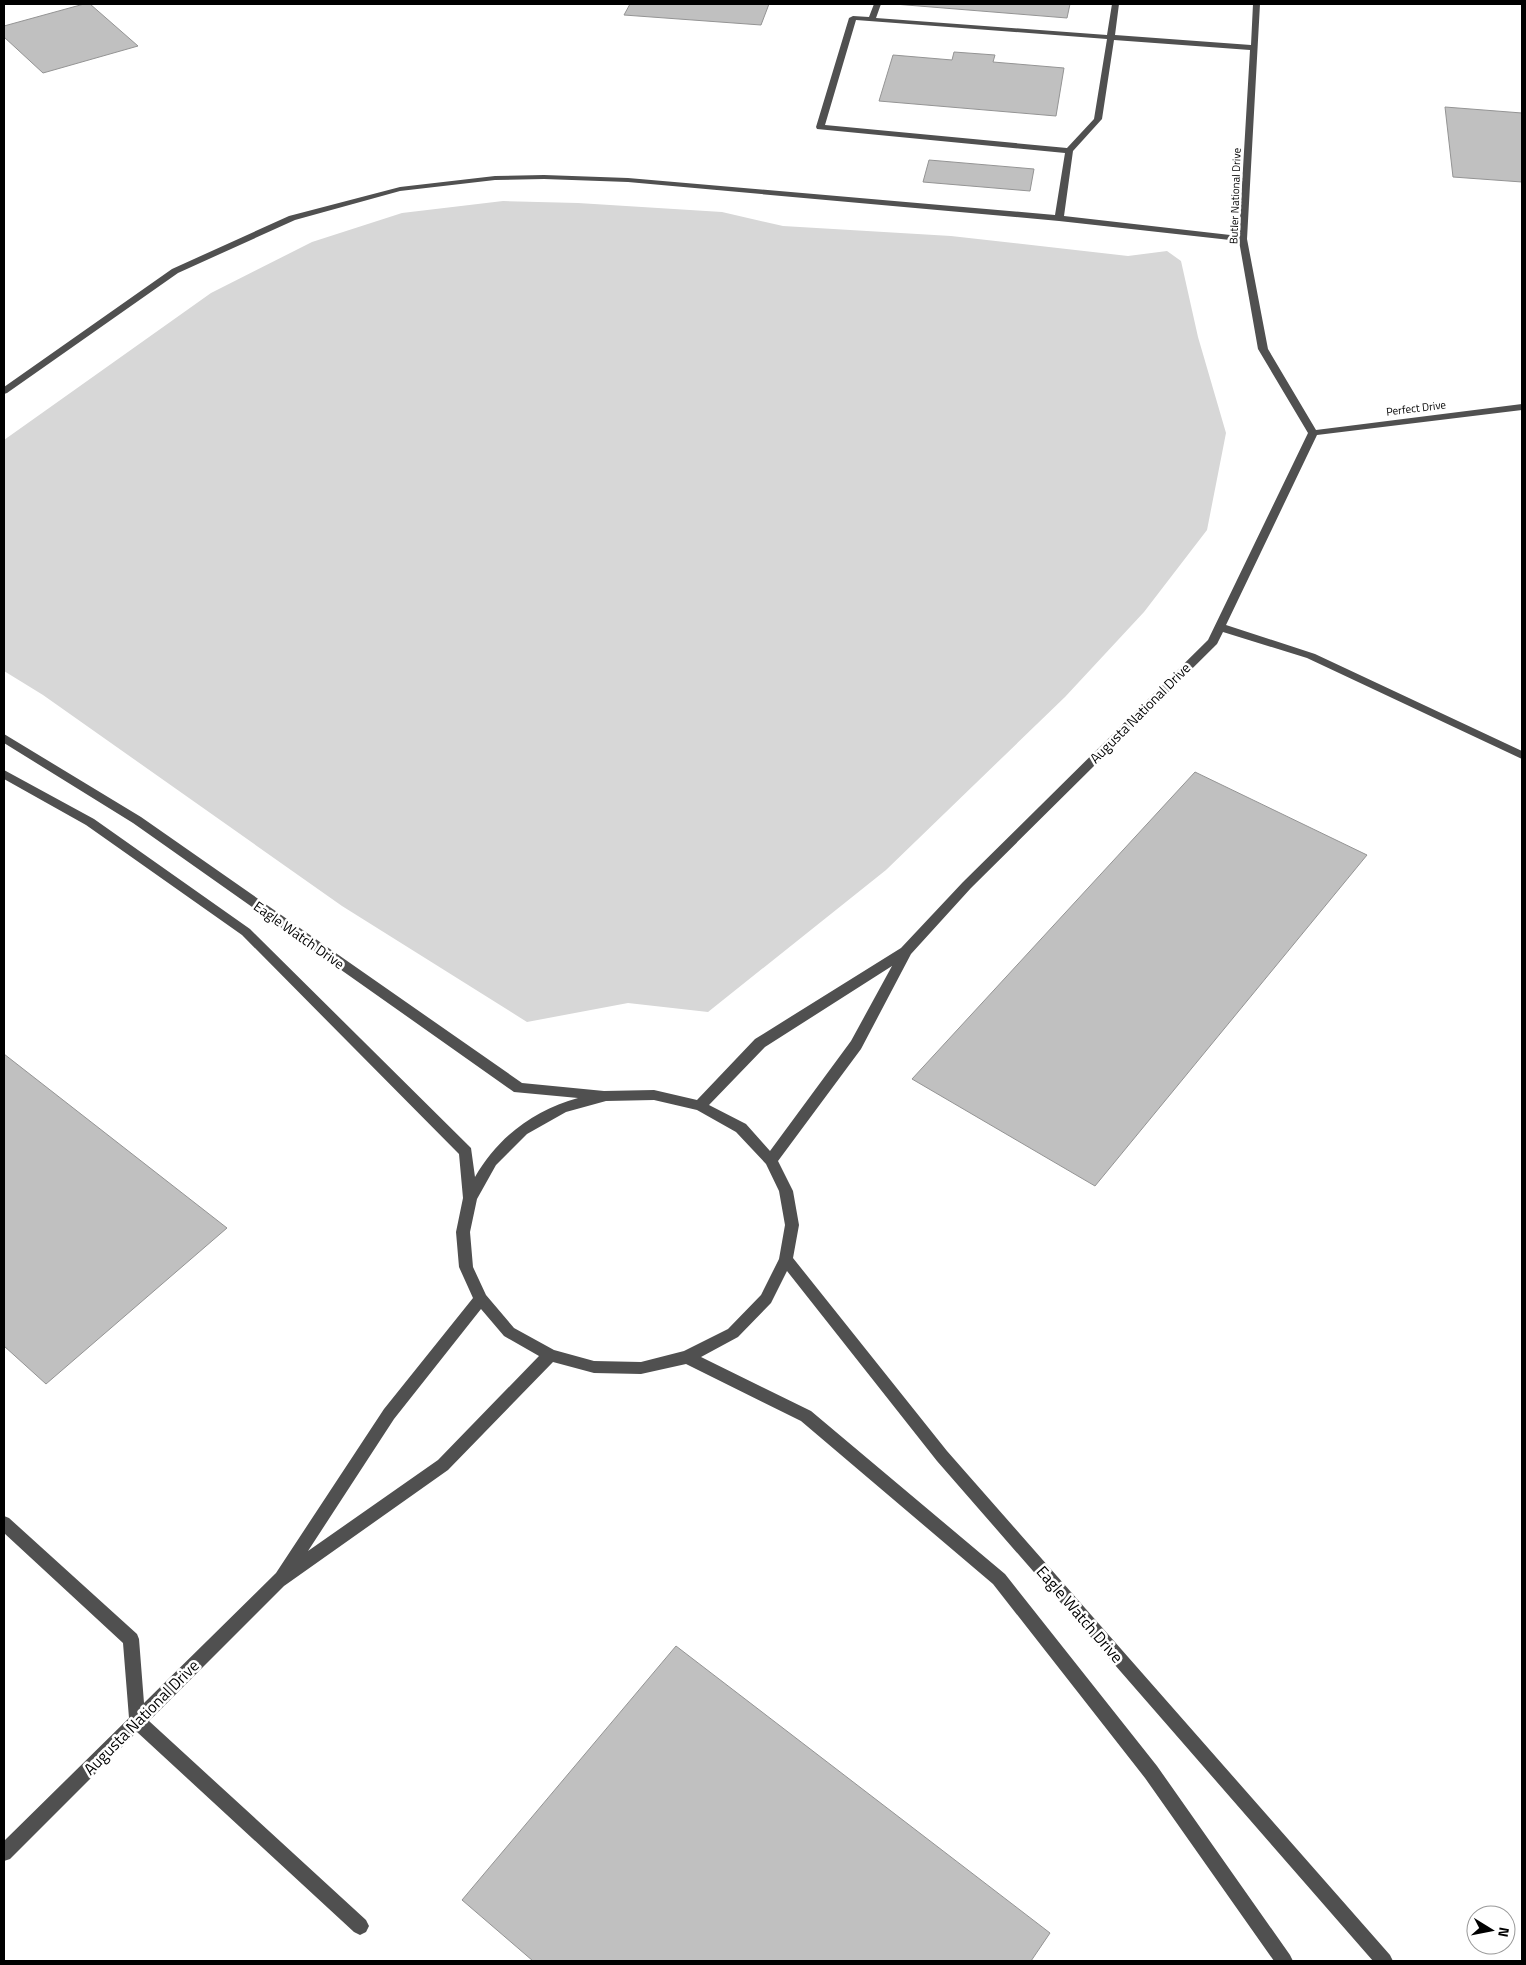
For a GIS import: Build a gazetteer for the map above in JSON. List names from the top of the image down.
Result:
{
  "streets": {
    "street": [
      "Butler National Drive",
      "Perfect Drive",
      "Augusta National Drive",
      "Eagle Watch Drive"
    ]
  },
  "crossings": [
    ["Butler National Drive", "Perfect Drive"],
    ["Butler National Drive", "Augusta National Drive"],
    ["Perfect Drive", "Augusta National Drive"]
  ],
  "north": "right"
}
